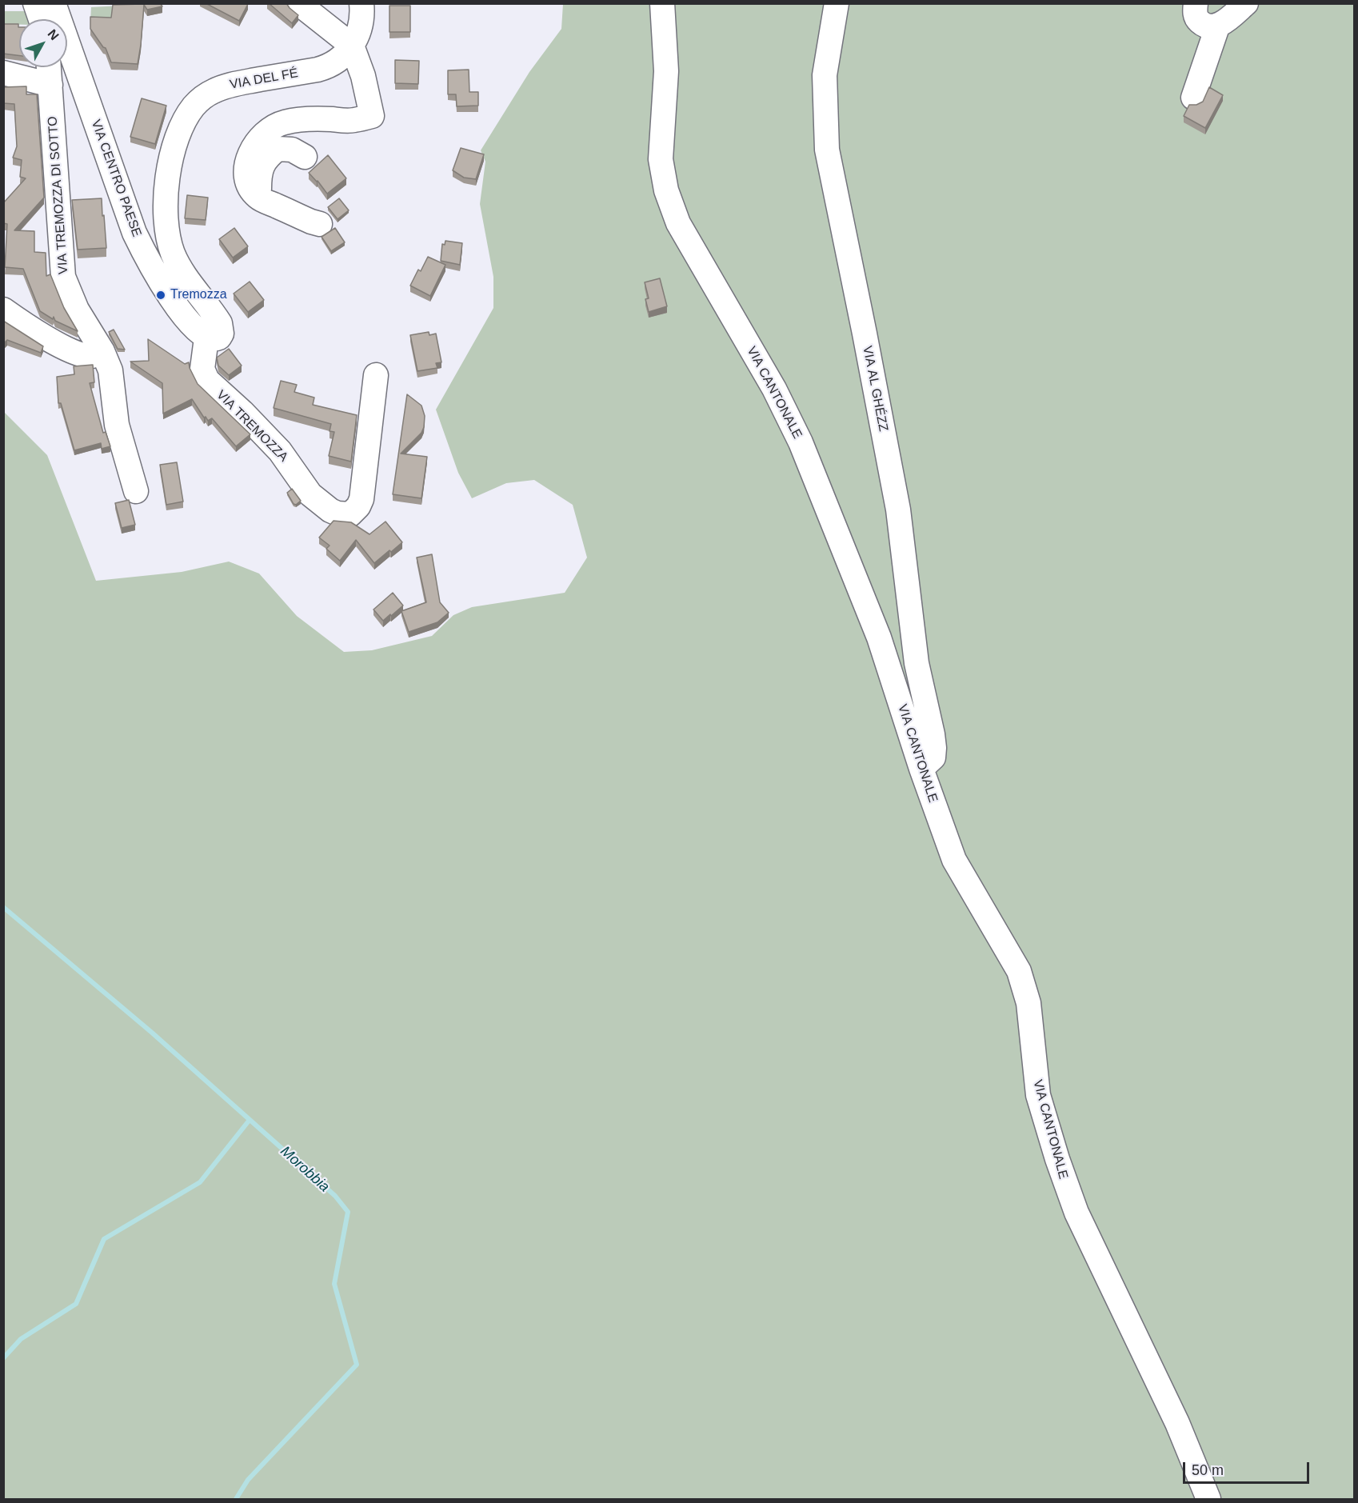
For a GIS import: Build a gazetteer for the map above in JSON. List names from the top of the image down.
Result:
{
  "streets": {
    "street": [
      "VIA DEL FÉ",
      "VIA CENTRO PAESE",
      "VIA TREMOZZA DI SOTTO",
      "VIA AL GHÉZZ",
      "VIA CANTONALE",
      "VIA TREMOZZA"
    ]
  },
  "crossings": [
    ["VIA DEL FÉ", "VIA CENTRO PAESE"],
    ["VIA DEL FÉ", "VIA TREMOZZA"],
    ["VIA CENTRO PAESE", "VIA TREMOZZA"],
    ["VIA AL GHÉZZ", "VIA CANTONALE"]
  ],
  "water": ["Morobbia"],
  "places": ["Tremozza"],
  "scale_bar": "50 m",
  "north": "top right"
}
